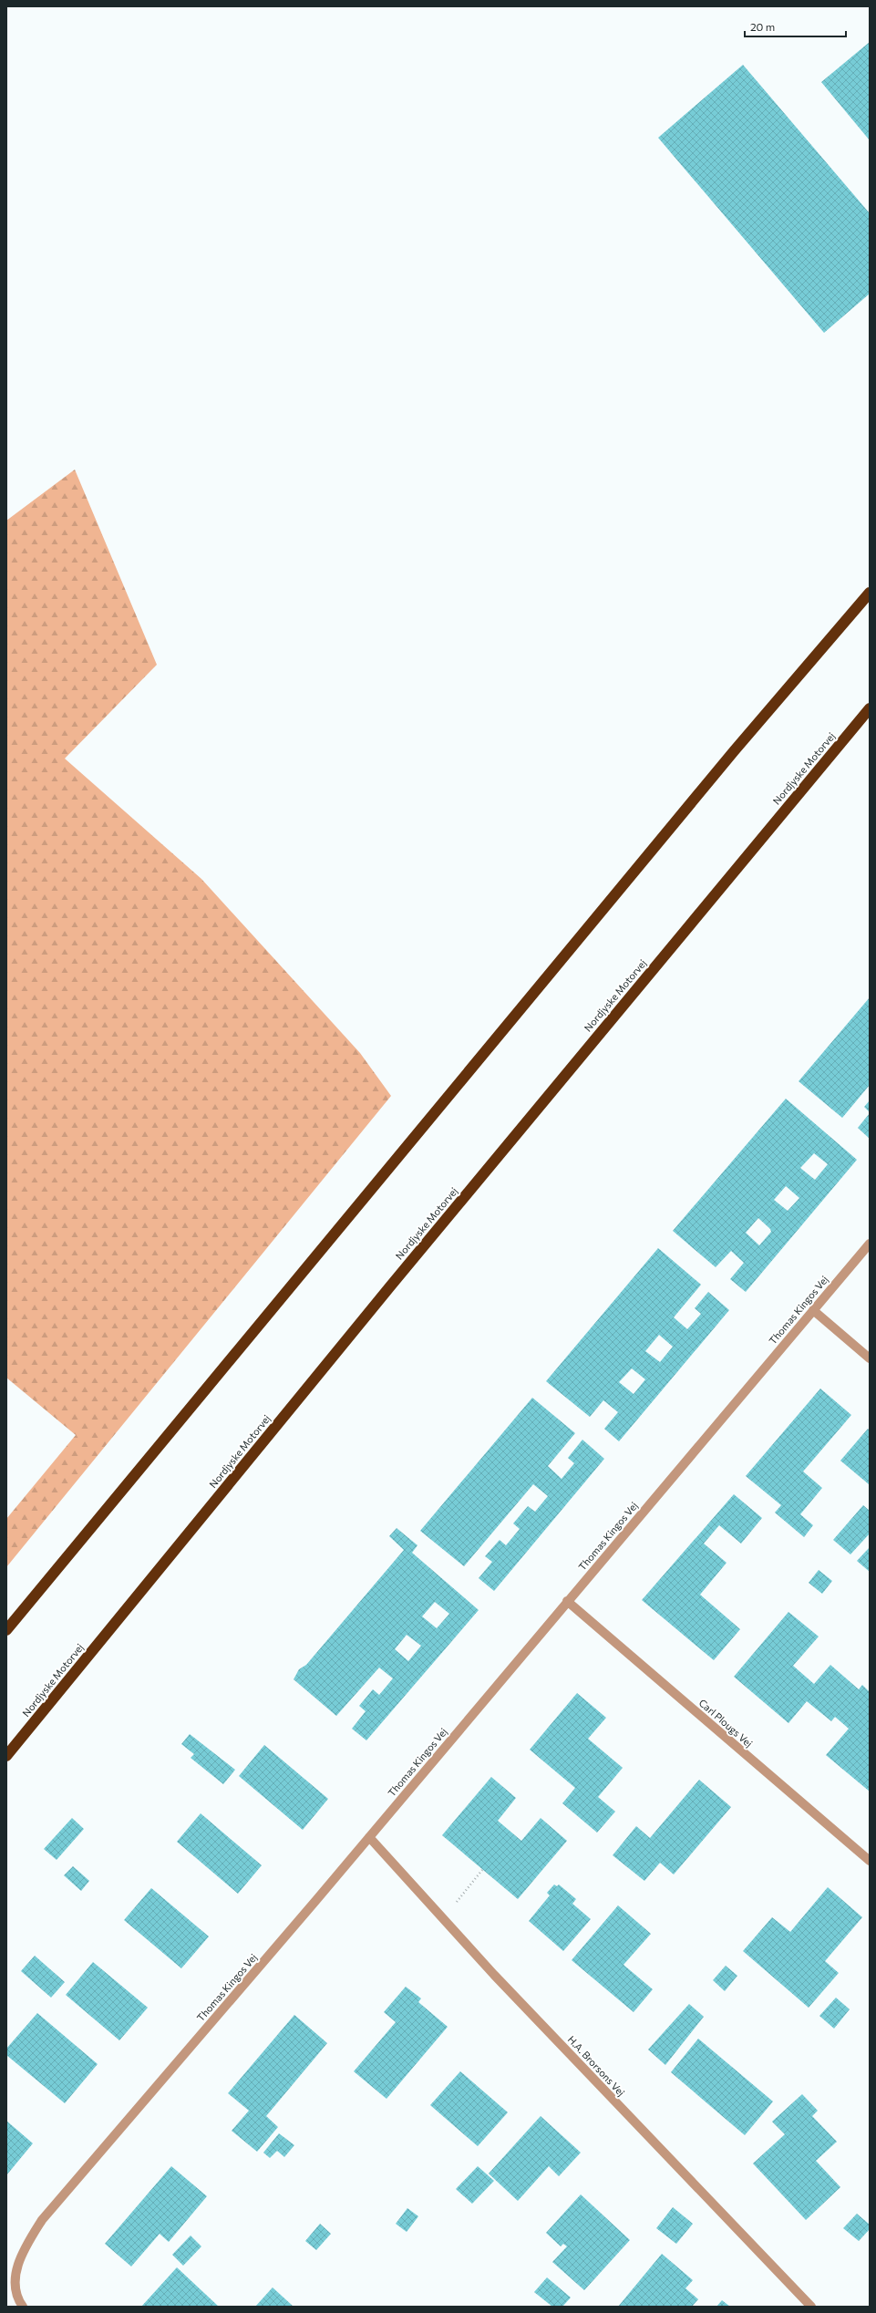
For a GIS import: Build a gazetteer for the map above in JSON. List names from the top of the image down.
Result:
{
  "streets": {
    "highway": ["Nordjyske Motorvej"],
    "street": ["Thomas Kingos Vej", "Carl Plougs Vej", "H.A. Brorsons Vej"]
  },
  "crossings": [
    ["Thomas Kingos Vej", "Carl Plougs Vej"],
    ["Thomas Kingos Vej", "H.A. Brorsons Vej"]
  ],
  "scale_bar": "20 m"
}
